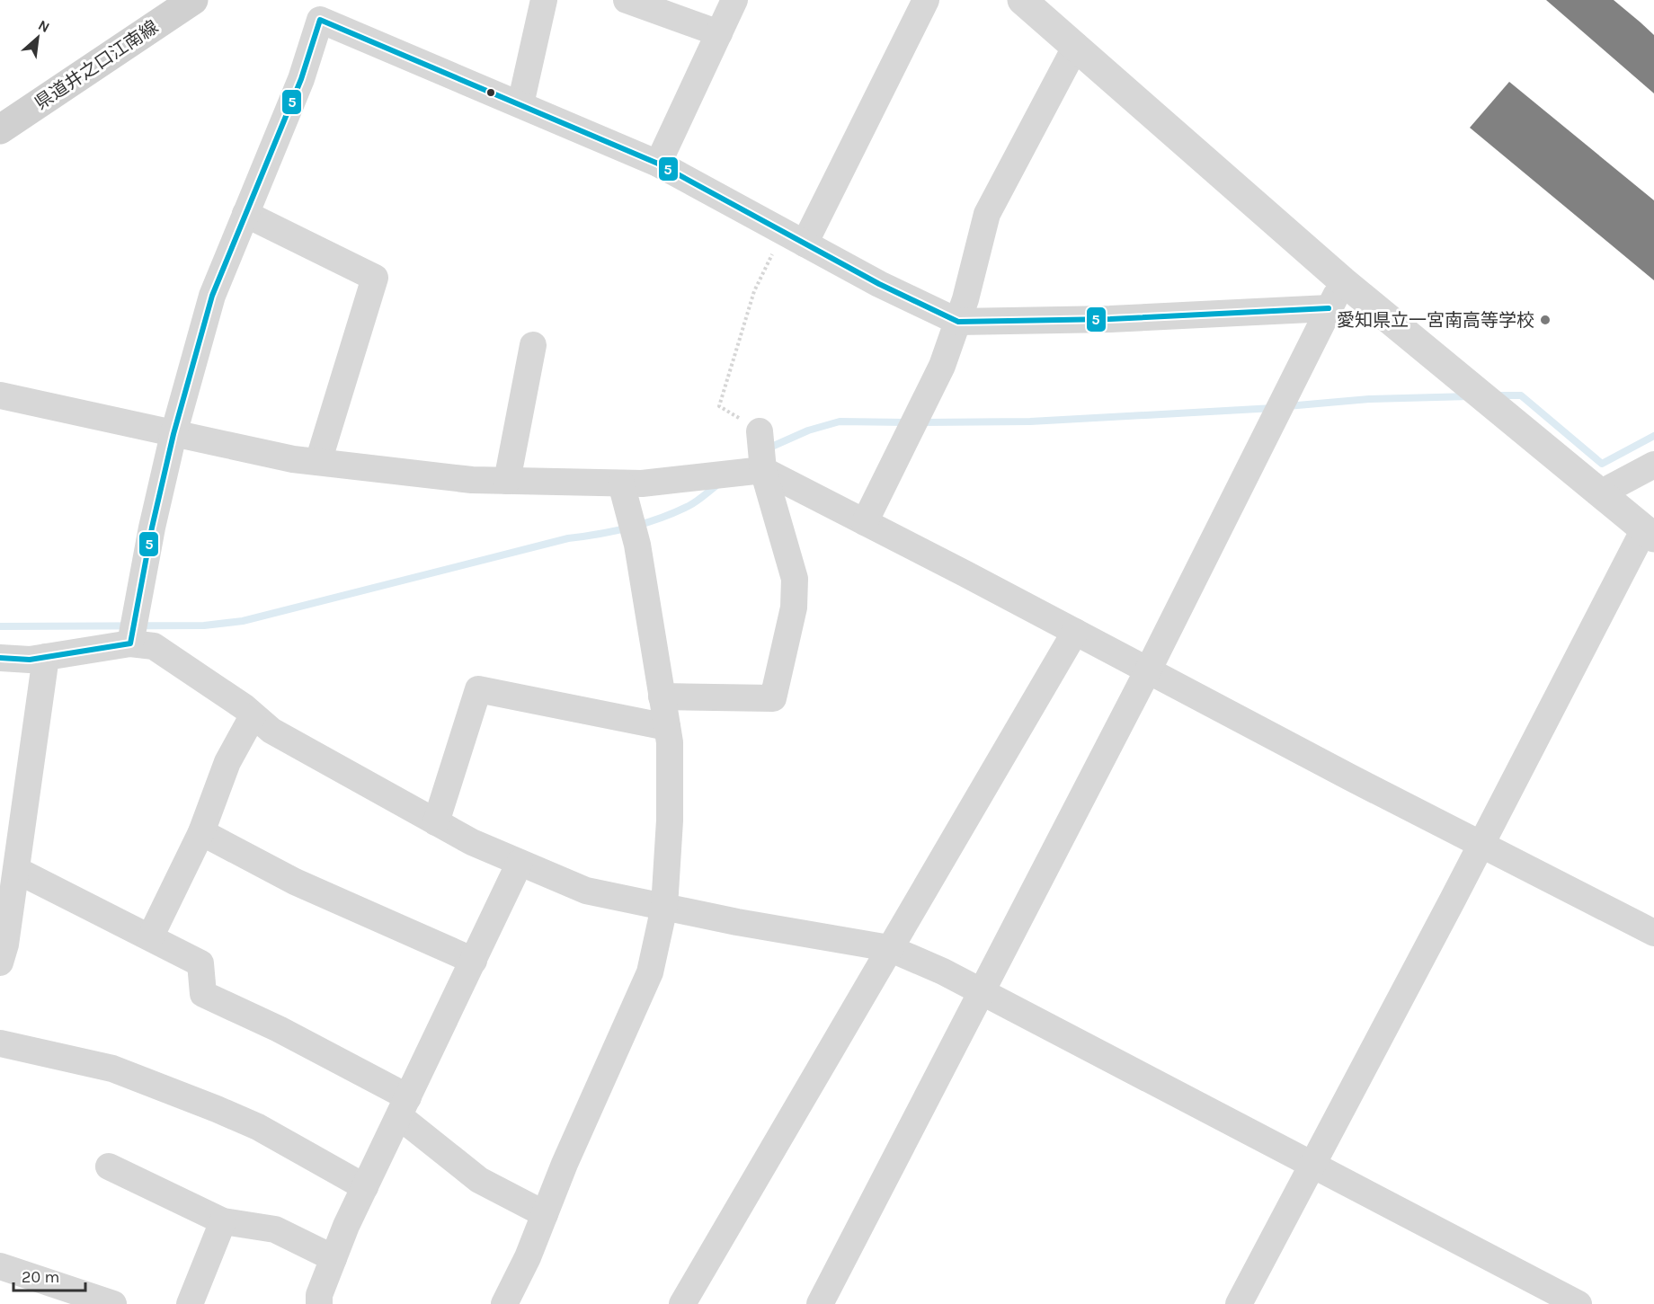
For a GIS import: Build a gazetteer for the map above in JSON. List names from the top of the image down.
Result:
{
  "streets": {
    "main road": ["県道井之口江南線"]
  },
  "places": ["愛知県立一宮南高等学校"],
  "lines": ["transit line 5"],
  "scale_bar": "20 m",
  "north": "top right"
}
